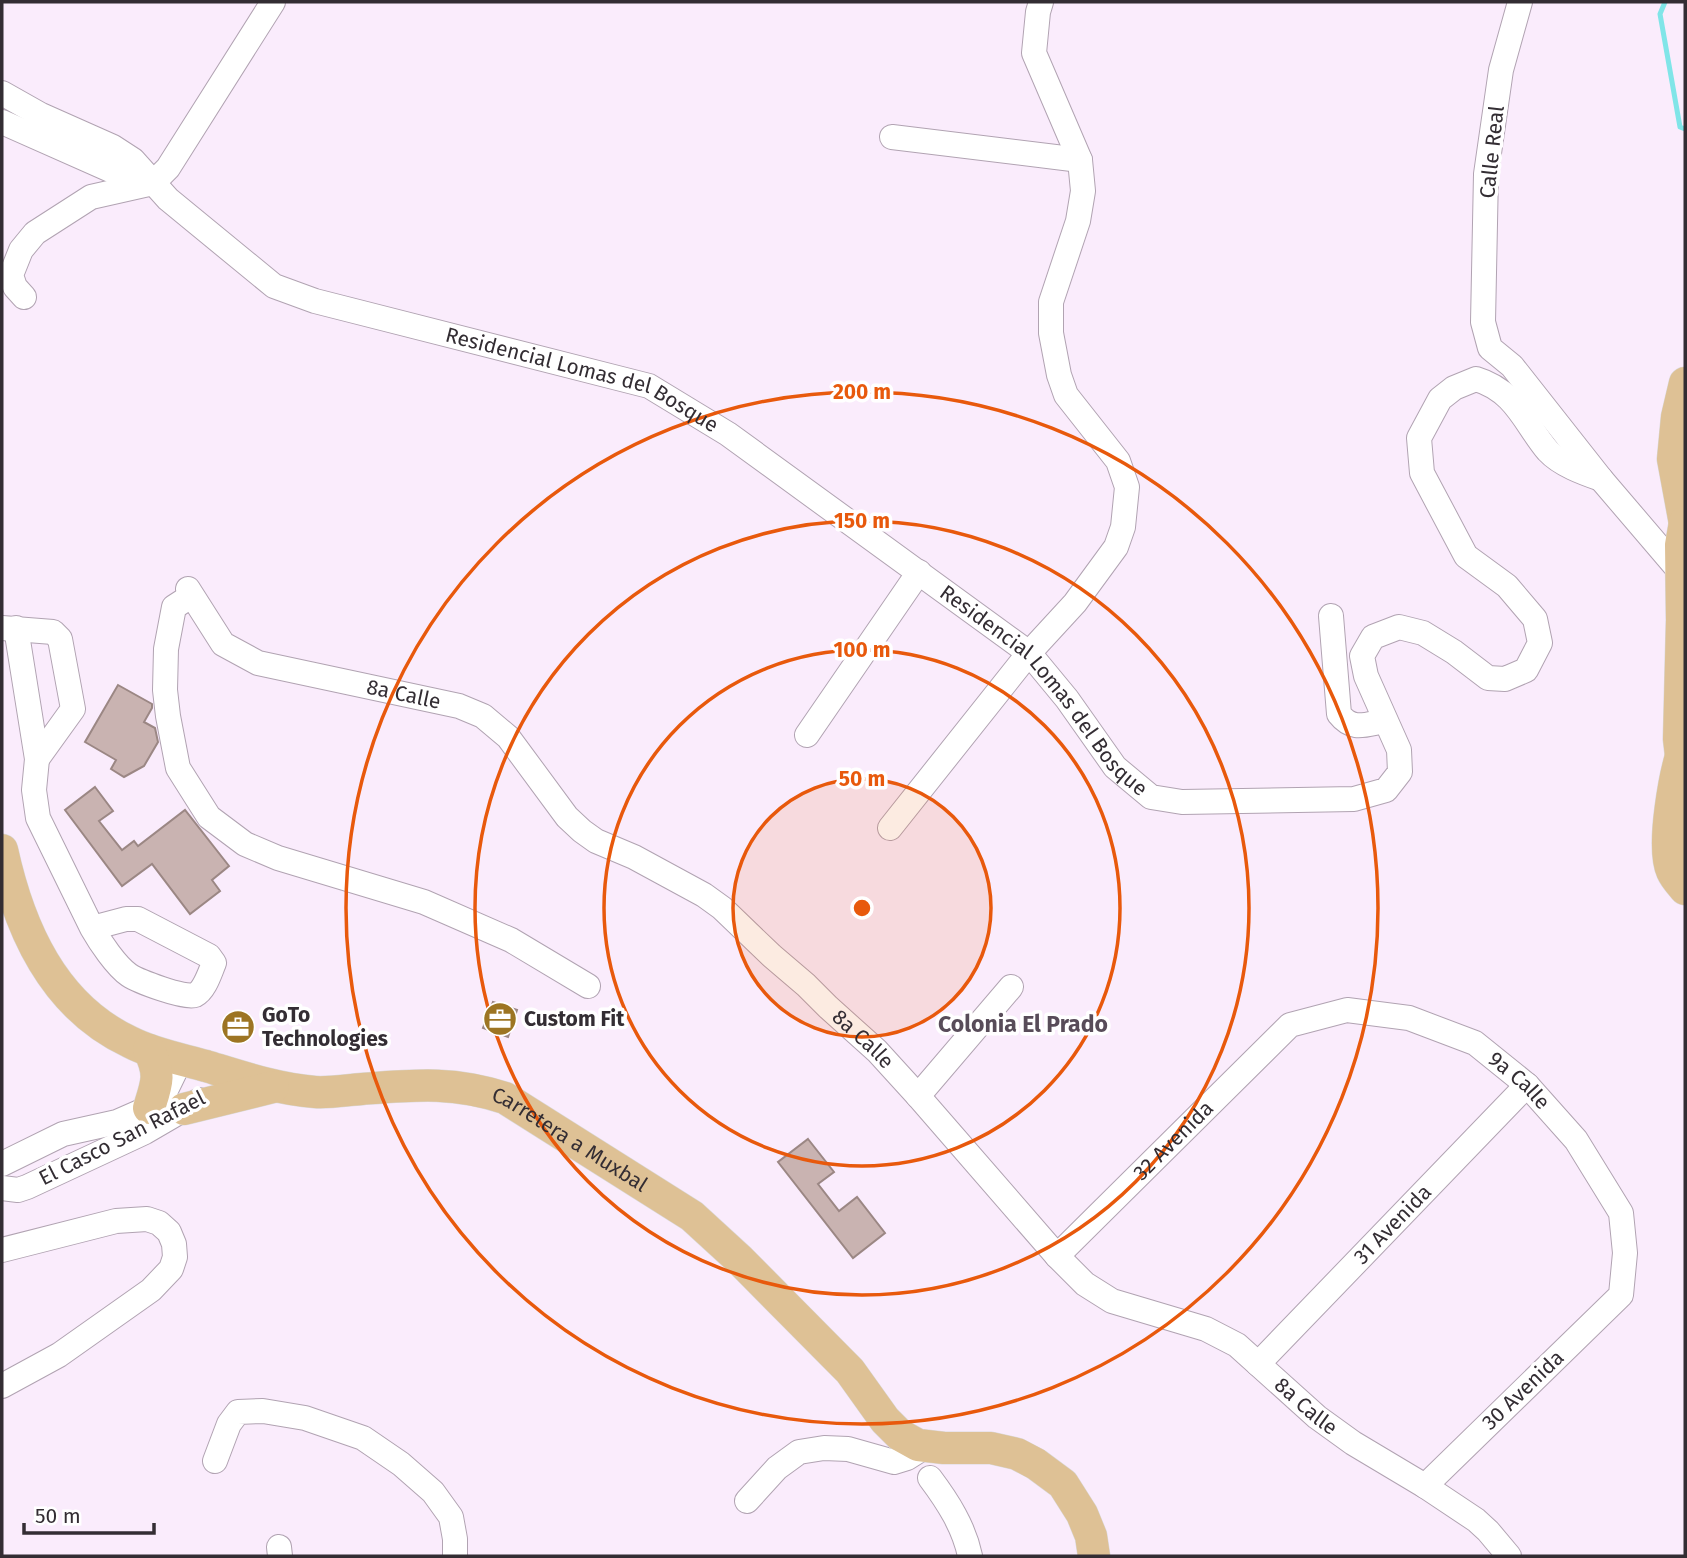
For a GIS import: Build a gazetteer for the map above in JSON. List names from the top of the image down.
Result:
{
  "streets": {
    "main road": ["Carretera a Muxbal"],
    "street": [
      "Calle Real",
      "Residencial Lomas del Bosque",
      "8a Calle",
      "9a Calle",
      "El Casco San Rafael",
      "32 Avenida",
      "31 Avenida",
      "30 Avenida"
    ]
  },
  "crossings": [
    ["Calle Real", "Residencial Lomas del Bosque"],
    ["8a Calle", "32 Avenida"],
    ["8a Calle", "31 Avenida"],
    ["8a Calle", "30 Avenida"],
    ["9a Calle", "32 Avenida"],
    ["9a Calle", "31 Avenida"],
    ["9a Calle", "30 Avenida"],
    ["El Casco San Rafael", "Carretera a Muxbal"]
  ],
  "districts": ["Colonia El Prado"],
  "places": {
    "office": ["Custom Fit", "GoTo Technologies"]
  },
  "scale_bar": "50 m",
  "rings": [
    "200 m",
    "150 m",
    "100 m",
    "50 m"
  ]
}
